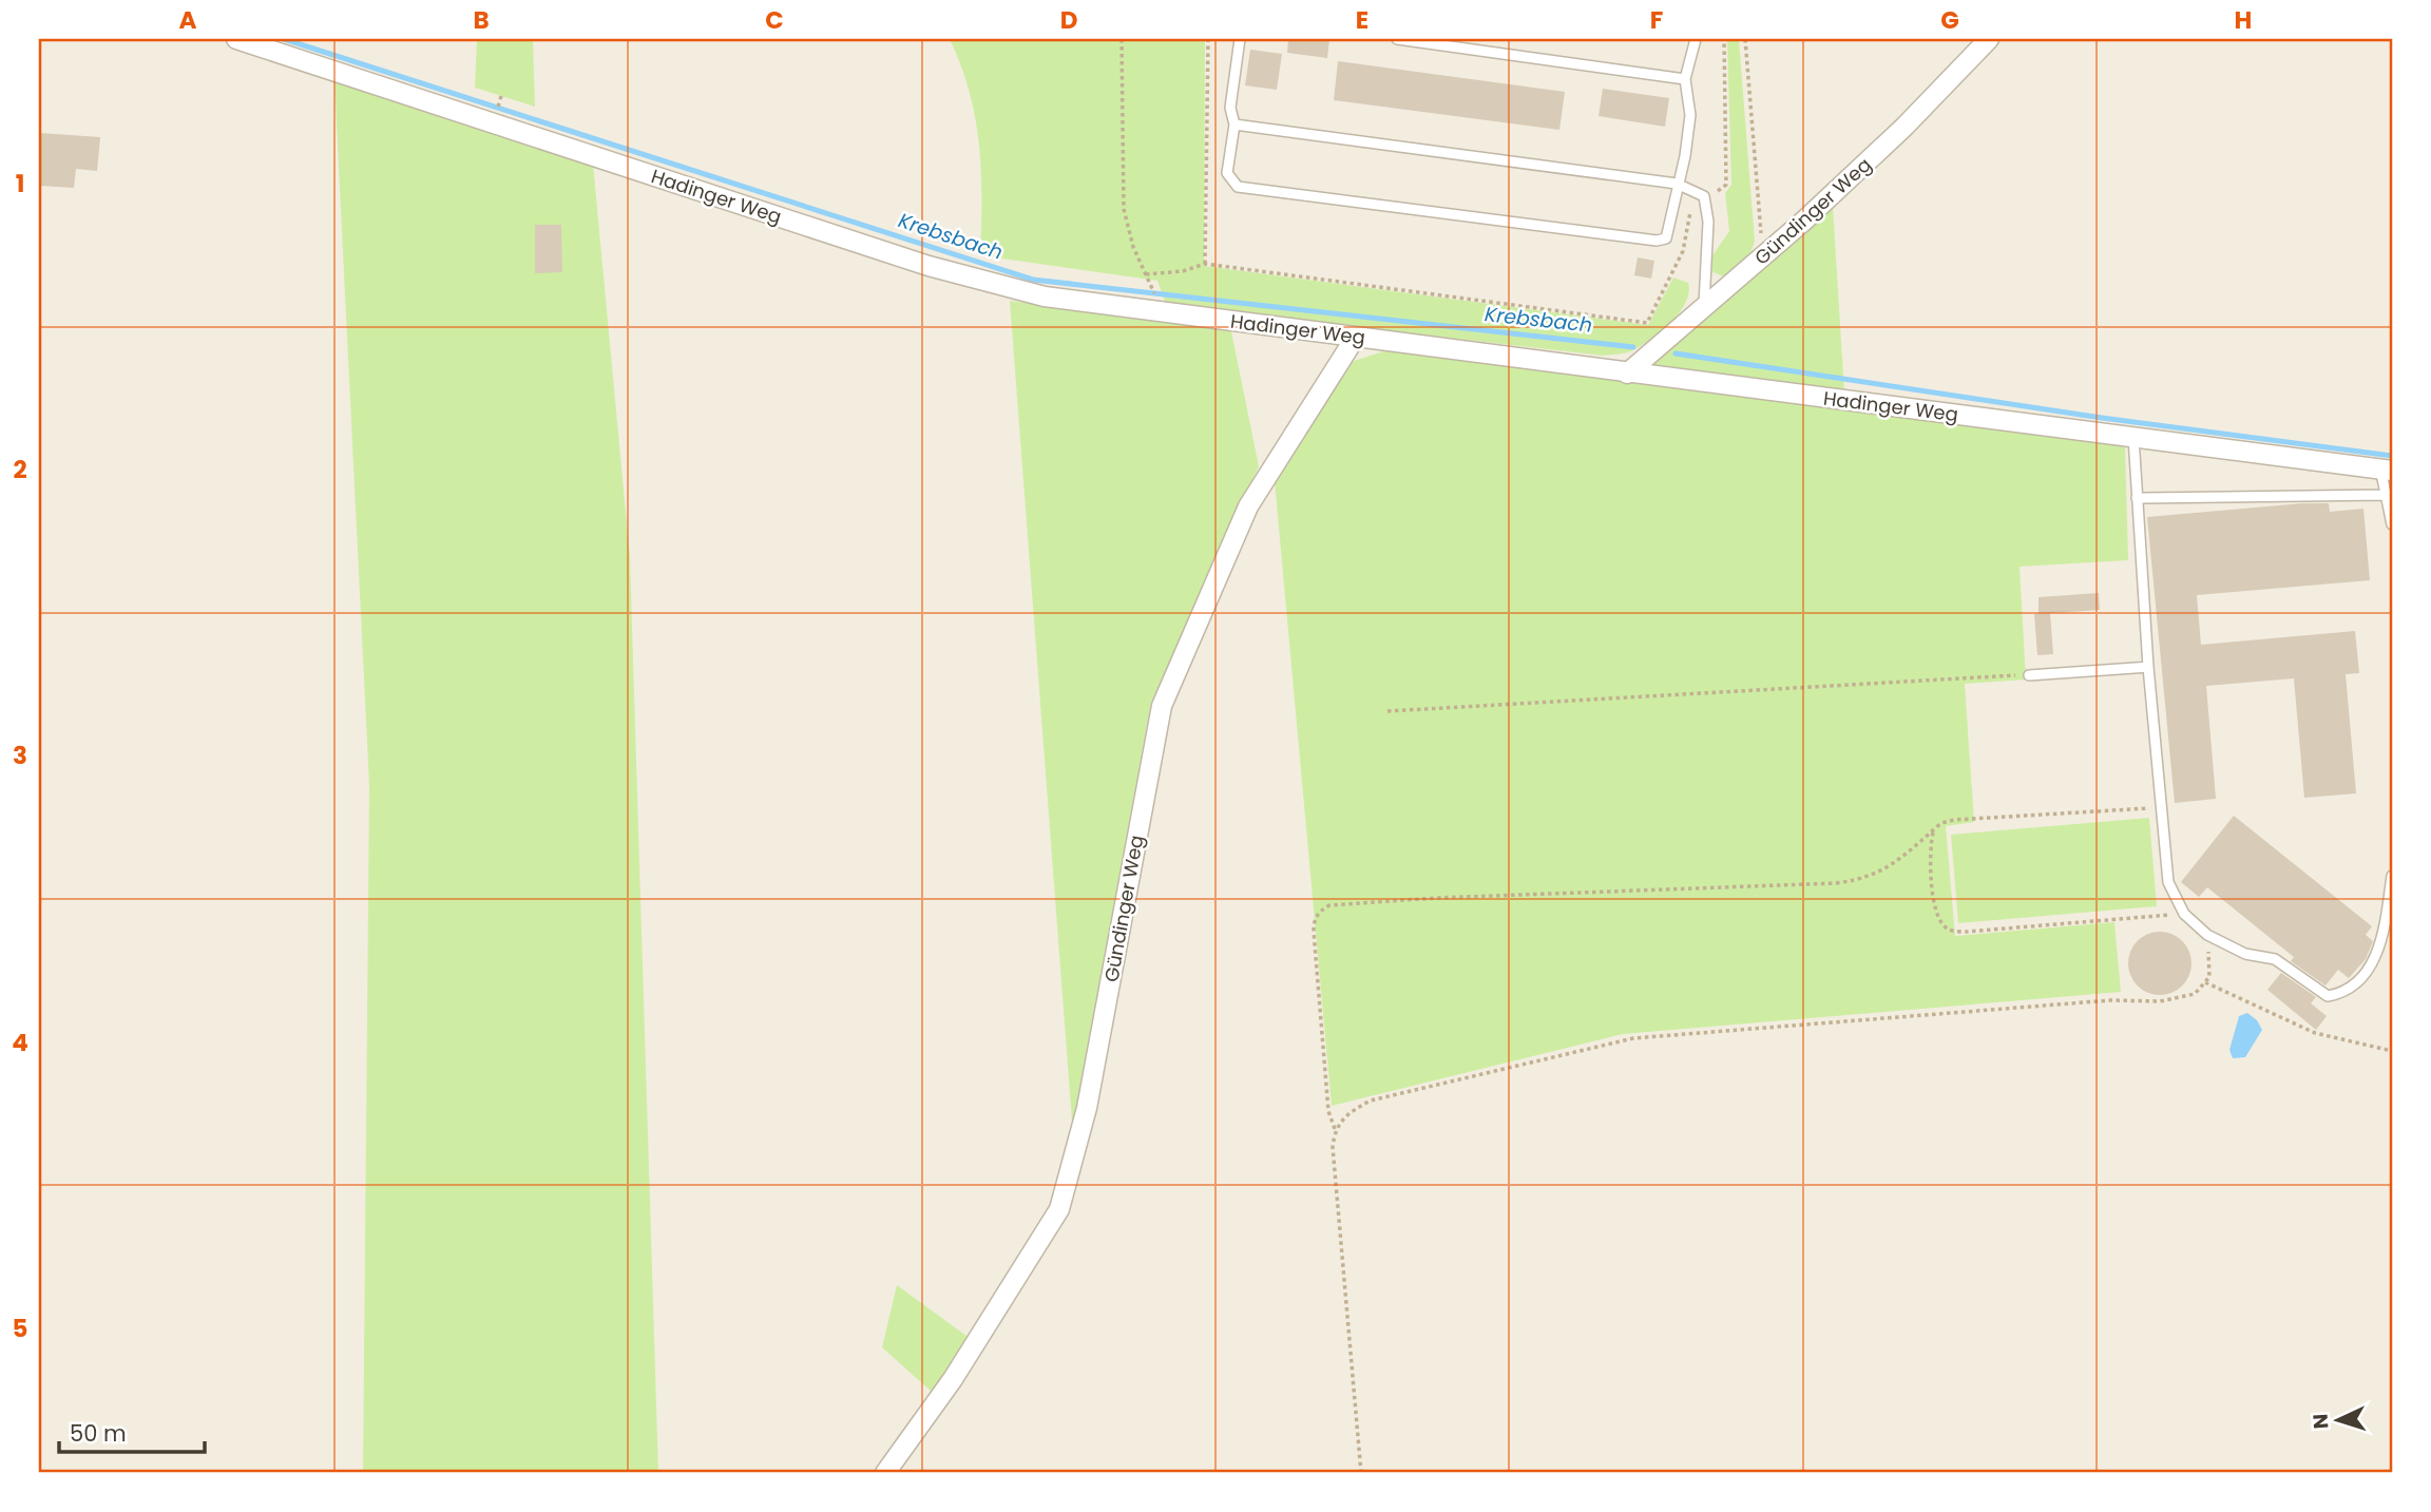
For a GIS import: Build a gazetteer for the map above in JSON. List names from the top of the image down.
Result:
{
  "streets": {
    "street": ["Hadinger Weg", "Gündinger Weg"]
  },
  "crossings": [
    ["Hadinger Weg", "Gündinger Weg"]
  ],
  "water": ["Krebsbach"],
  "scale_bar": "50 m",
  "north": "left",
  "grid": {
    "columns": [
      "A",
      "B",
      "C",
      "D",
      "E",
      "F",
      "G",
      "H"
    ],
    "rows": [
      "1",
      "2",
      "3",
      "4",
      "5"
    ]
  }
}
